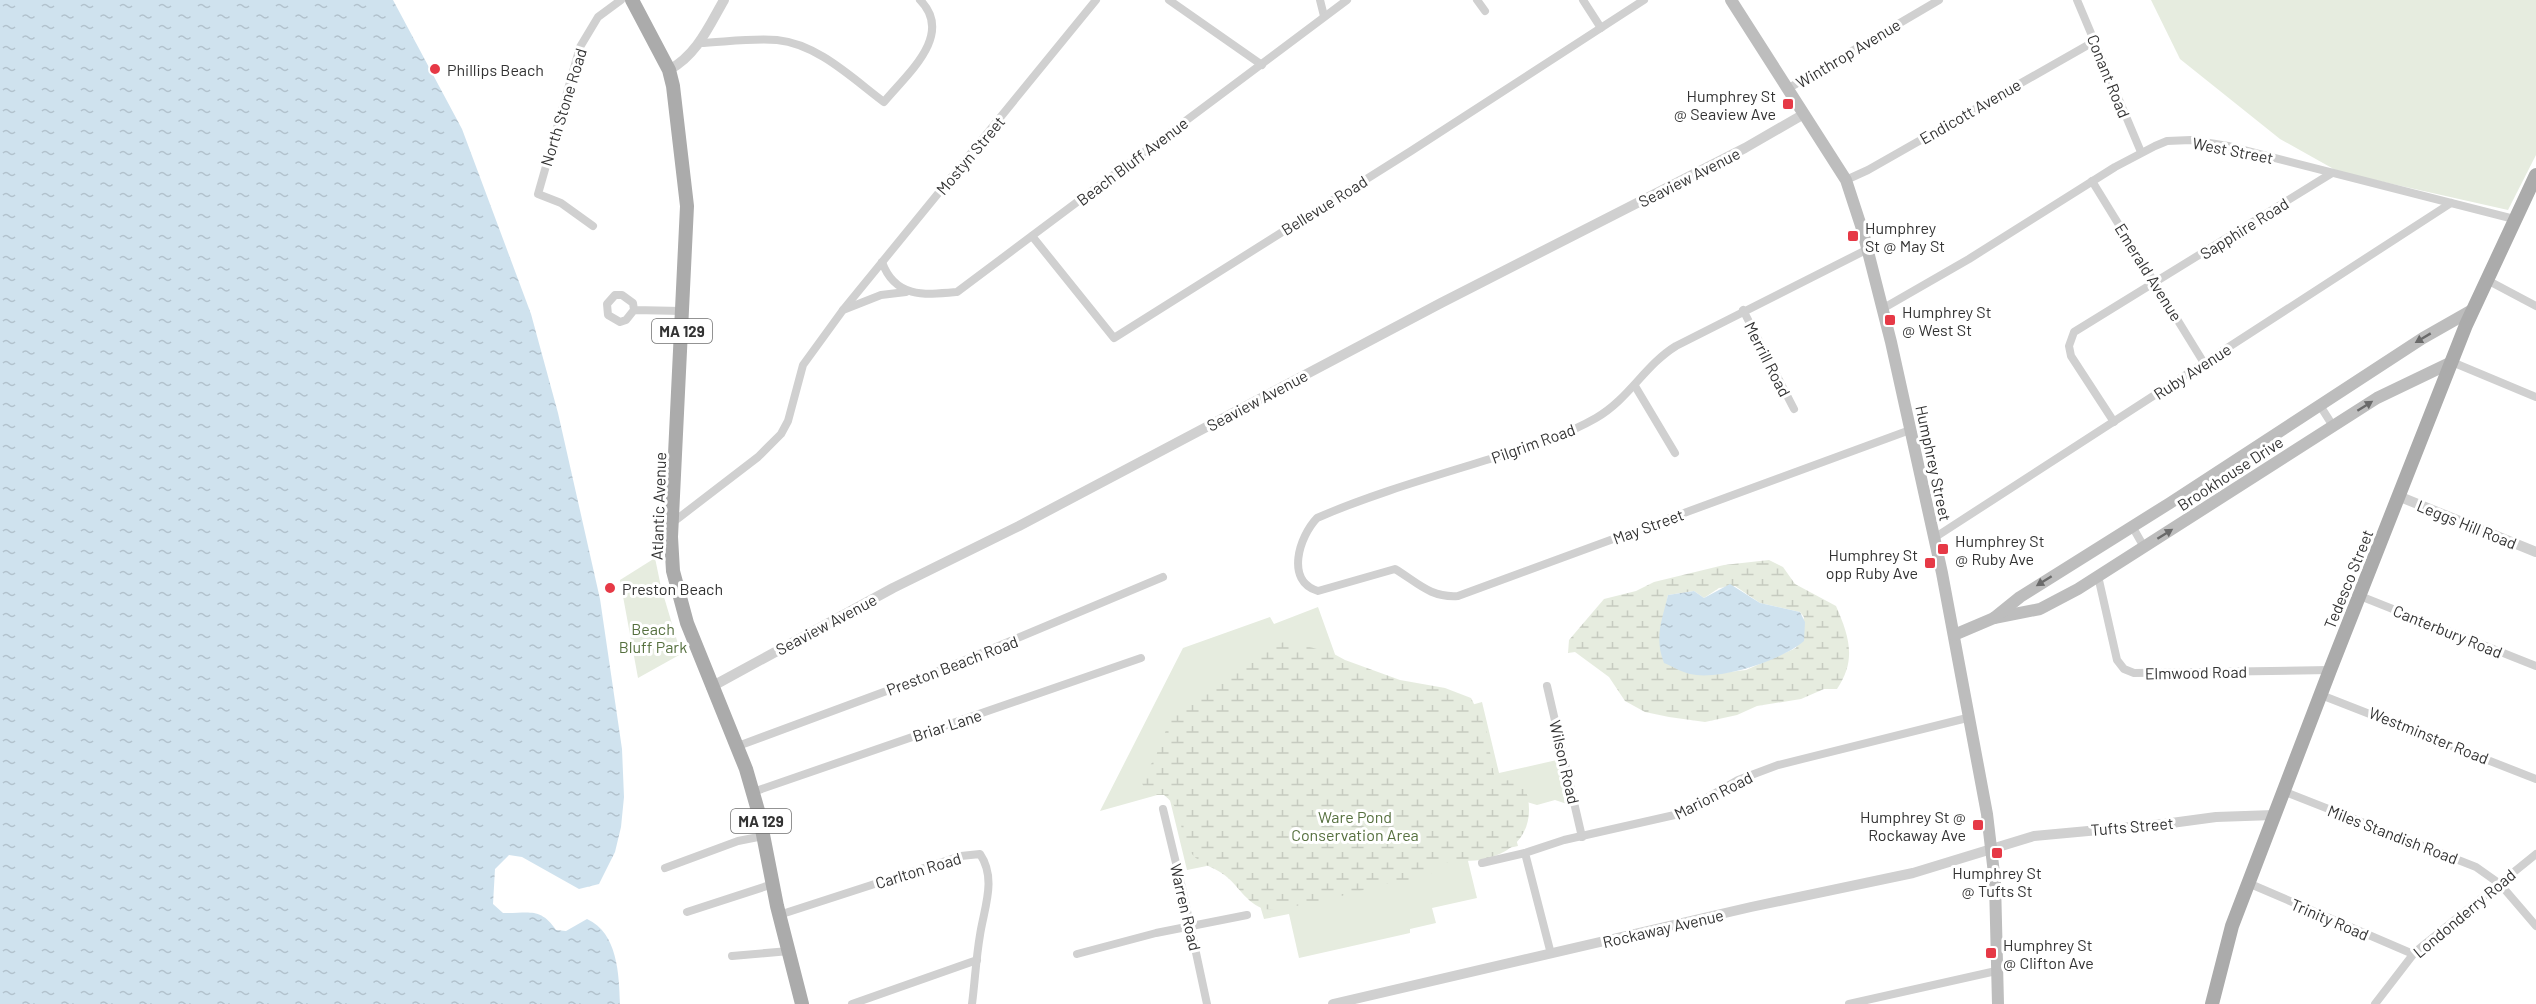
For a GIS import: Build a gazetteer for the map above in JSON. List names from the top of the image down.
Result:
{
  "streets": {
    "main road": [
      "MA 129",
      "Humphrey Street",
      "Brookhouse Drive",
      "Atlantic Avenue",
      "Tedesco Street"
    ],
    "street": [
      "Winthrop Avenue",
      "Conant Road",
      "North Stone Road",
      "Endicott Avenue",
      "West Street",
      "Mostyn Street",
      "Beach Bluff Avenue",
      "Seaview Avenue",
      "Bellevue Road",
      "Sapphire Road",
      "Emerald Avenue",
      "Merrill Road",
      "Ruby Avenue",
      "Pilgrim Road",
      "Leggs Hill Road",
      "May Street",
      "Canterbury Road",
      "Preston Beach Road",
      "Elmwood Road",
      "Briar Lane",
      "Westminster Road",
      "Wilson Road",
      "Marion Road",
      "Tufts Street",
      "Miles Standish Road",
      "Carlton Road",
      "Warren Road",
      "Londonderry Road",
      "Trinity Road",
      "Rockaway Avenue"
    ]
  },
  "crossings": [
    ["Winthrop Avenue", "Humphrey Street"],
    ["Conant Road", "Endicott Avenue"],
    ["Conant Road", "West Street"],
    ["Endicott Avenue", "Humphrey Street"],
    ["West Street", "Sapphire Road"],
    ["West Street", "Emerald Avenue"],
    ["West Street", "Ruby Avenue"],
    ["West Street", "Humphrey Street"],
    ["West Street", "Tedesco Street"],
    ["Mostyn Street", "Beach Bluff Avenue"],
    ["Beach Bluff Avenue", "Bellevue Road"],
    ["Seaview Avenue", "Humphrey Street"],
    ["Seaview Avenue", "Atlantic Avenue"],
    ["Sapphire Road", "Emerald Avenue"],
    ["Sapphire Road", "Ruby Avenue"],
    ["Emerald Avenue", "Ruby Avenue"],
    ["Merrill Road", "Pilgrim Road"],
    ["Ruby Avenue", "Humphrey Street"],
    ["Pilgrim Road", "Humphrey Street"],
    ["Pilgrim Road", "May Street"],
    ["Humphrey Street", "Brookhouse Drive"],
    ["Humphrey Street", "May Street"],
    ["Humphrey Street", "Marion Road"],
    ["Humphrey Street", "Tufts Street"],
    ["Humphrey Street", "Rockaway Avenue"],
    ["Brookhouse Drive", "Tedesco Street"],
    ["Brookhouse Drive", "Elmwood Road"],
    ["Atlantic Avenue", "Preston Beach Road"],
    ["Atlantic Avenue", "Briar Lane"],
    ["Atlantic Avenue", "Carlton Road"],
    ["Leggs Hill Road", "Tedesco Street"],
    ["Tedesco Street", "Canterbury Road"],
    ["Tedesco Street", "Elmwood Road"],
    ["Tedesco Street", "Westminster Road"],
    ["Tedesco Street", "Tufts Street"],
    ["Tedesco Street", "Miles Standish Road"],
    ["Tedesco Street", "Trinity Road"],
    ["Wilson Road", "Marion Road"],
    ["Tufts Street", "Rockaway Avenue"],
    ["Miles Standish Road", "Londonderry Road"],
    ["Londonderry Road", "Trinity Road"]
  ],
  "parks": ["Beach Bluff Park", "Ware Pond Conservation Area"],
  "places": {
    "other": ["Phillips Beach", "Preston Beach"],
    "transit": [
      "Humphrey St @ Seaview Ave",
      "Humphrey St @ May St",
      "Humphrey St @ West St",
      "Humphrey St @ Ruby Ave",
      "Humphrey St opp Ruby Ave",
      "Humphrey St @ Rockaway Ave",
      "Humphrey St @ Tufts St",
      "Humphrey St @ Clifton Ave"
    ]
  }
}
